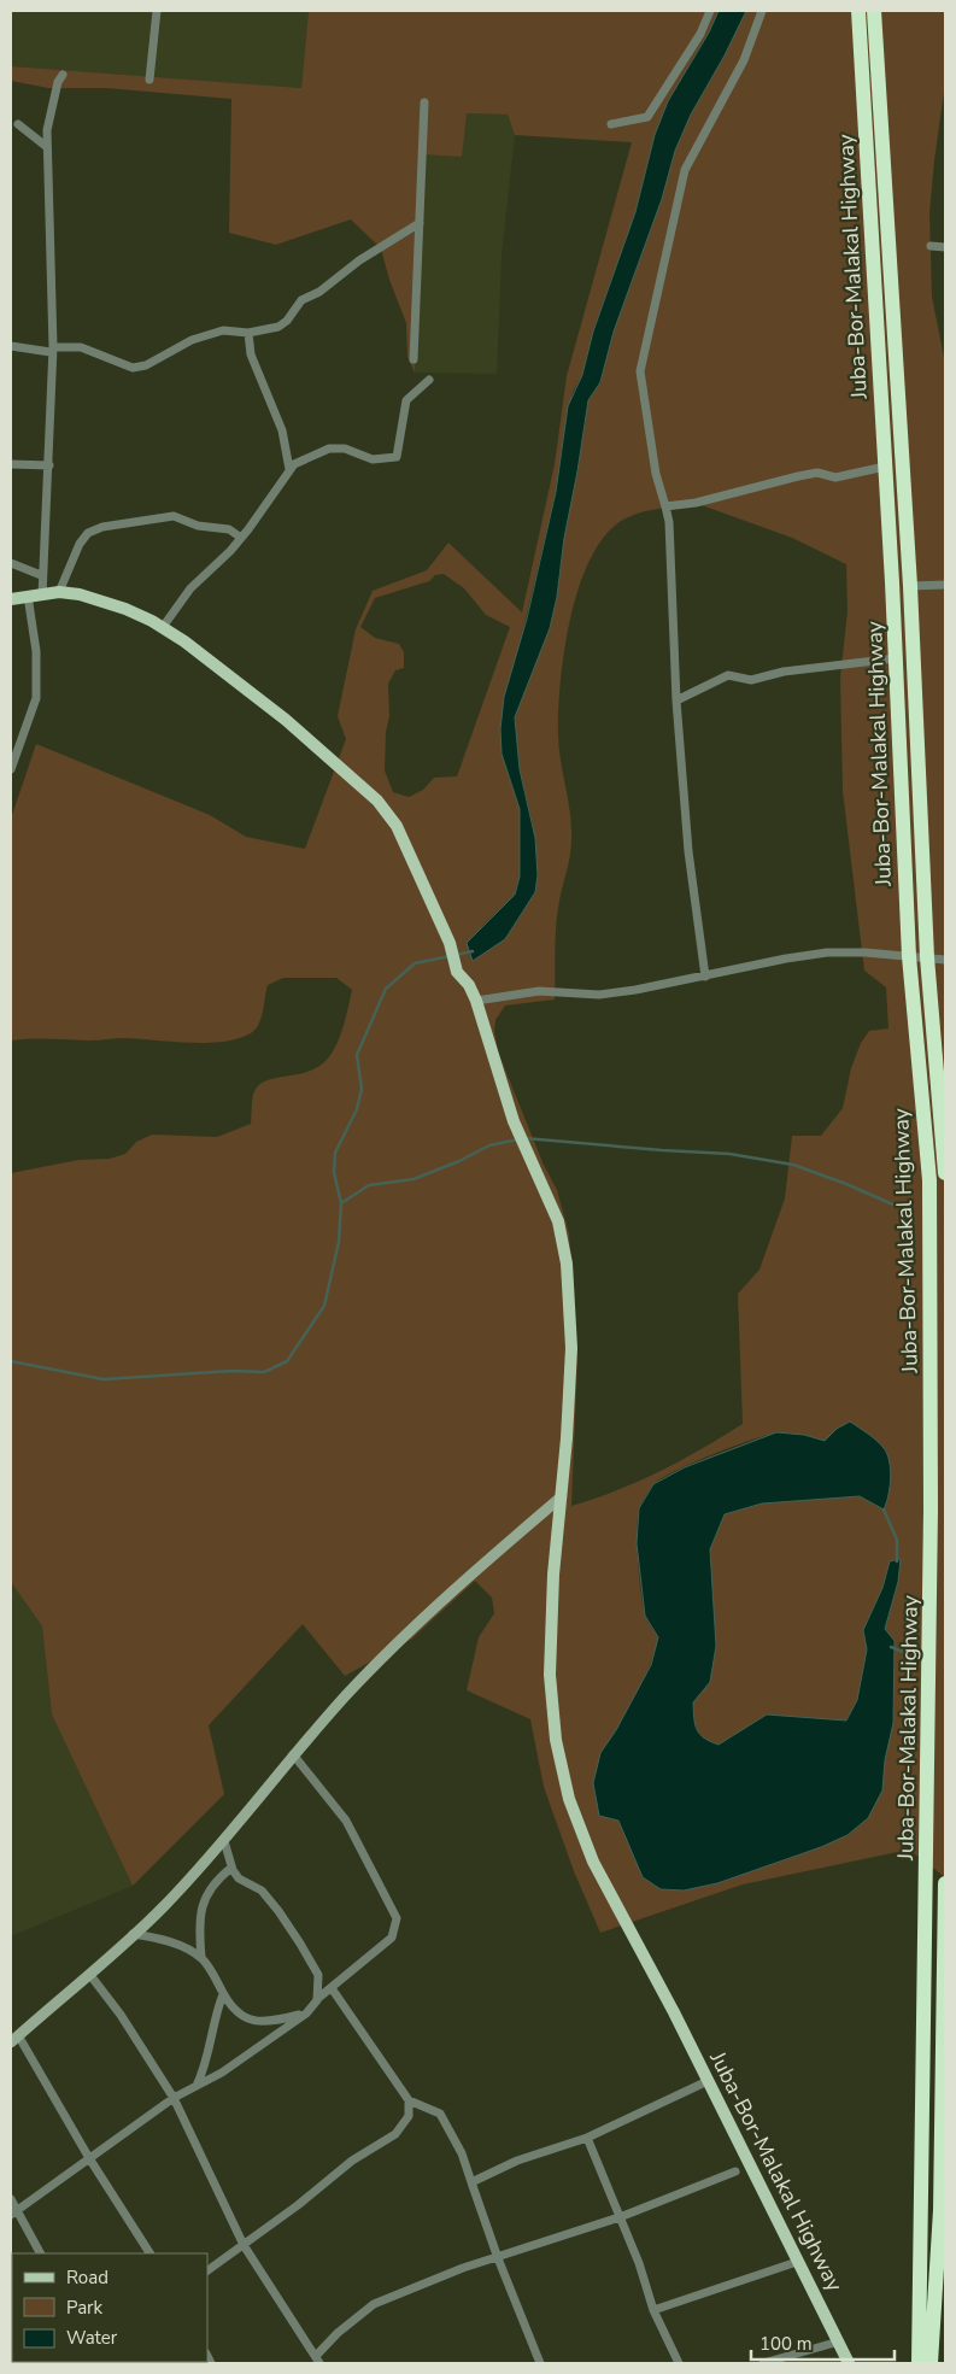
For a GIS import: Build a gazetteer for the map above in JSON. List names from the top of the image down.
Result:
{
  "streets": {
    "highway": ["Juba-Bor-Malakal Highway"]
  },
  "legend": ["Road", "Park", "Water"],
  "scale_bar": "100 m"
}
